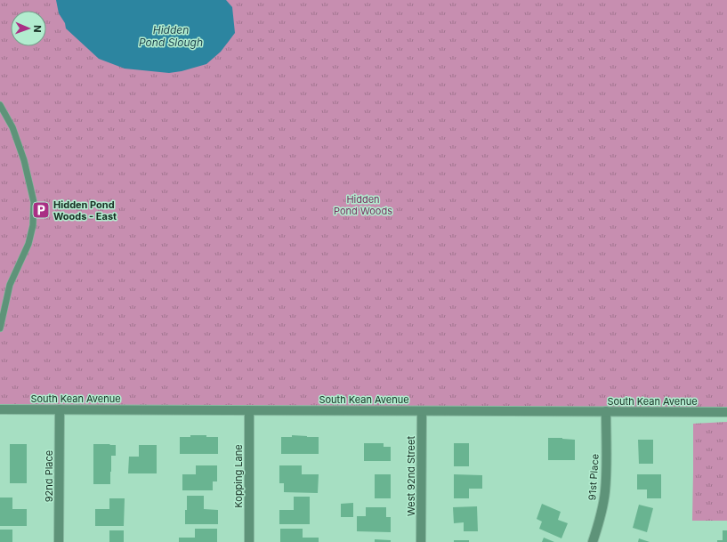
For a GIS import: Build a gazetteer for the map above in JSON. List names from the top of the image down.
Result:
{
  "streets": {
    "street": [
      "South Kean Avenue",
      "92nd Place",
      "Kopping Lane",
      "West 92nd Street",
      "91st Place"
    ]
  },
  "crossings": [
    ["South Kean Avenue", "92nd Place"],
    ["South Kean Avenue", "Kopping Lane"],
    ["South Kean Avenue", "West 92nd Street"],
    ["South Kean Avenue", "91st Place"]
  ],
  "water": ["Hidden Pond Slough"],
  "parks": ["Hidden Pond Woods"],
  "places": {
    "parking": ["Hidden Pond Woods - East"]
  },
  "north": "right"
}
